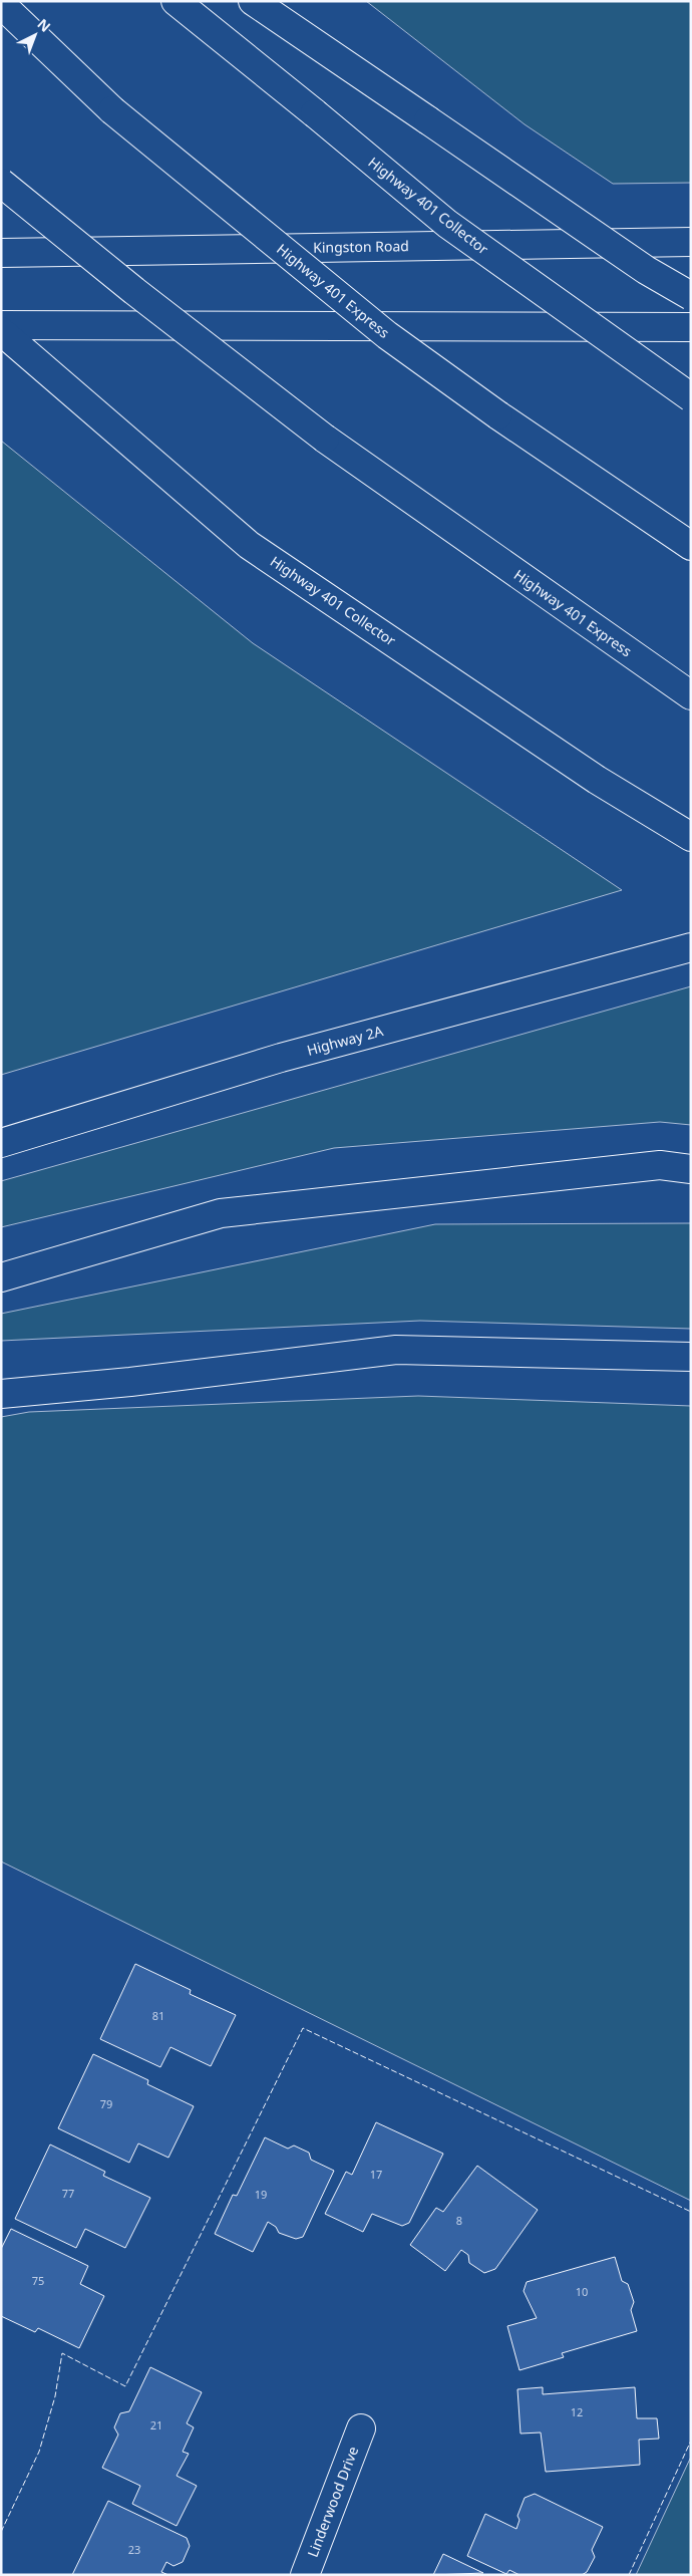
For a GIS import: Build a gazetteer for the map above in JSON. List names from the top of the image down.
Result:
{
  "streets": {
    "main road": [
      "Highway 401 Collector",
      "Kingston Road",
      "Highway 401 Express",
      "Highway 2A",
      "Linderwood Drive"
    ]
  },
  "house_numbers": [
    "81",
    "79",
    "17",
    "77",
    "19",
    "8",
    "75",
    "10",
    "12",
    "21",
    "23"
  ],
  "north": "top right"
}
